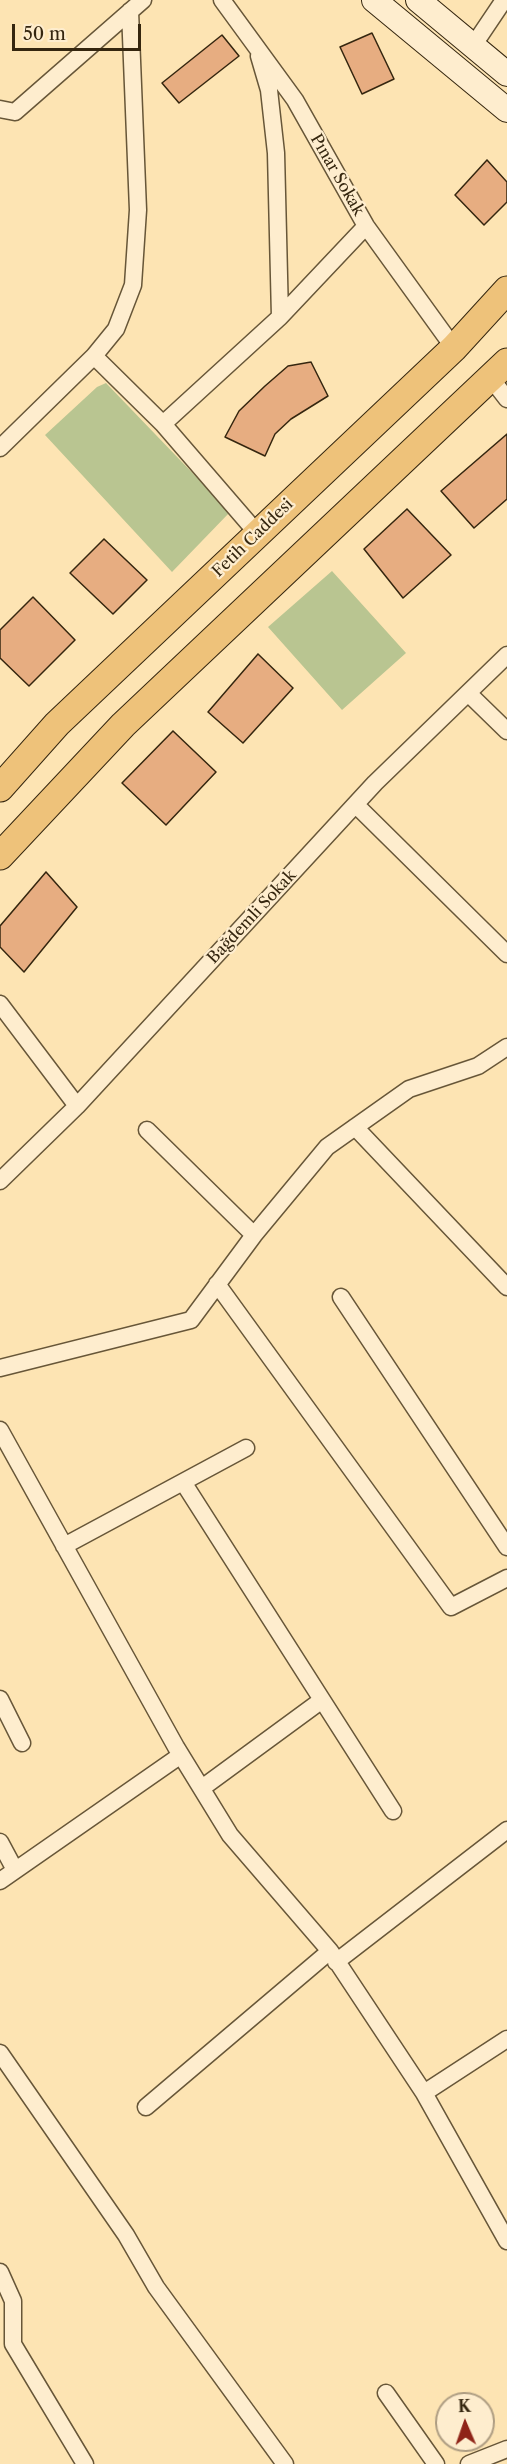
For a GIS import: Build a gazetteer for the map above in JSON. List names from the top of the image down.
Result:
{
  "streets": {
    "main road": ["Fetih Caddesi"],
    "street": ["Pınar Sokak", "Bağdemli Sokak"]
  },
  "crossings": [
    ["Pınar Sokak", "Fetih Caddesi"]
  ],
  "scale_bar": "50 m",
  "north": "top"
}
